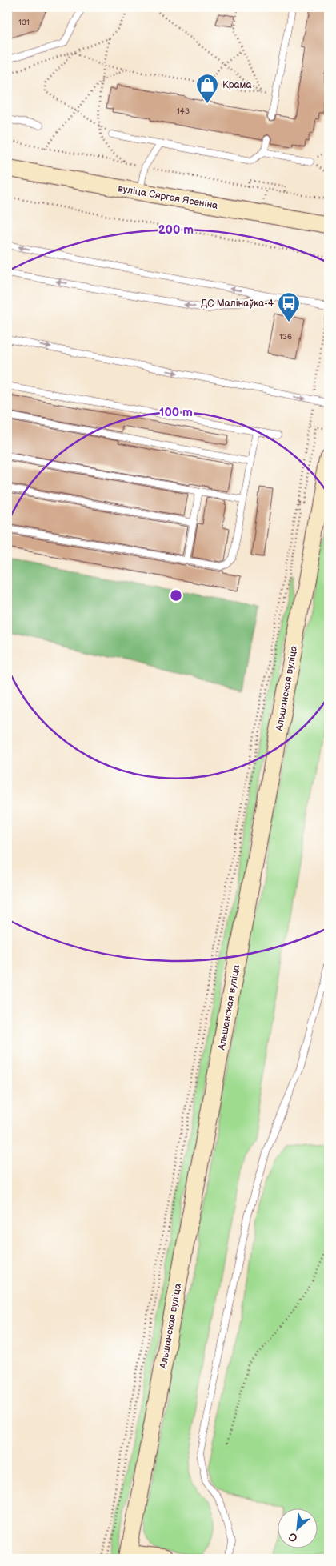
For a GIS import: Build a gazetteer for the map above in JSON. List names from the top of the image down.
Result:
{
  "streets": {
    "main road": ["вуліца Сяргея Ясеніна", "Альшанская вуліца"]
  },
  "places": {
    "shop": ["Крама"],
    "bus stop": ["ДС Малінаўка-4"]
  },
  "house_numbers": ["131", "143", "136"],
  "north": "bottom left",
  "rings": ["200 m", "100 m"]
}
